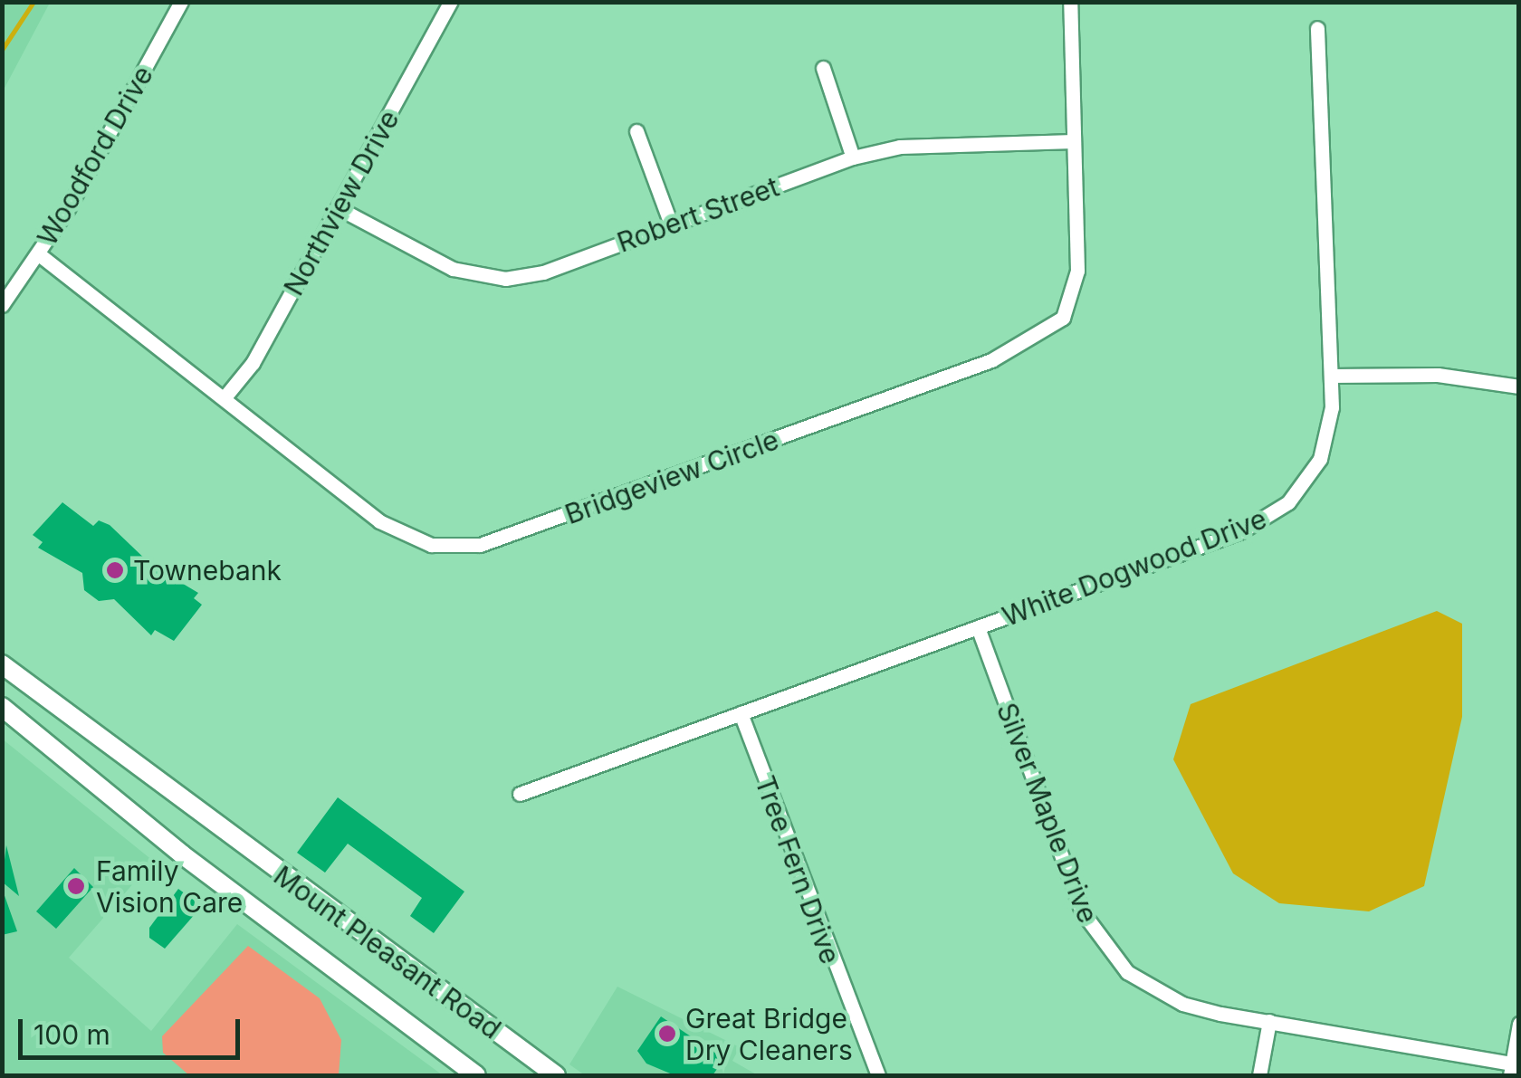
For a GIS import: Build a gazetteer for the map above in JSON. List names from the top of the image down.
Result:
{
  "streets": {
    "main road": ["Mount Pleasant Road"],
    "street": [
      "Woodford Drive",
      "Northview Drive",
      "Robert Street",
      "Bridgeview Circle",
      "White Dogwood Drive",
      "Silver Maple Drive",
      "Tree Fern Drive"
    ]
  },
  "crossings": [
    ["Woodford Drive", "Bridgeview Circle"],
    ["Northview Drive", "Robert Street"],
    ["Northview Drive", "Bridgeview Circle"],
    ["Robert Street", "Bridgeview Circle"],
    ["White Dogwood Drive", "Silver Maple Drive"],
    ["White Dogwood Drive", "Tree Fern Drive"]
  ],
  "places": ["Townebank", "Family Vision Care", "Great Bridge Dry Cleaners"],
  "scale_bar": "100 m"
}
